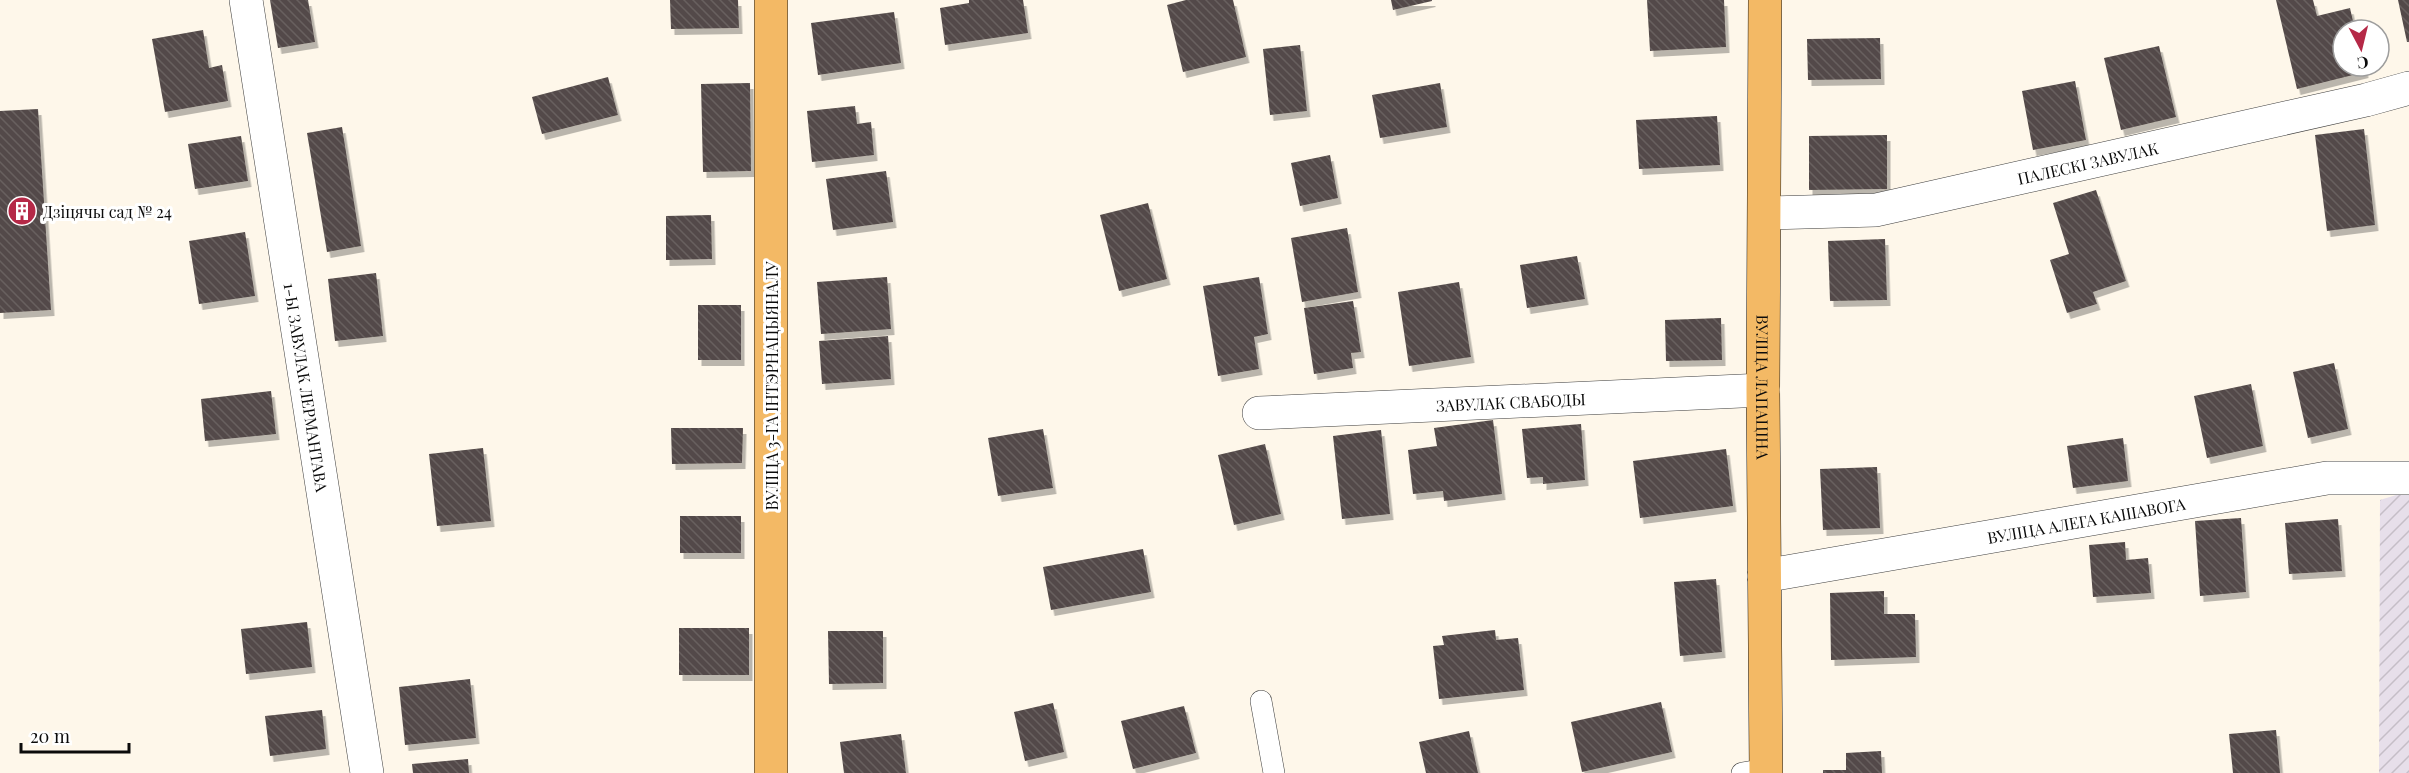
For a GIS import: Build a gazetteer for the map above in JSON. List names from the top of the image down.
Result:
{
  "streets": {
    "main road": ["ВУЛІЦА 3-ГА ІНТЭРНАЦЫЯНАЛУ", "ВУЛІЦА ЛАПАЦІНА"],
    "street": [
      "ПАЛЕСКІ ЗАВУЛАК",
      "1-Ы ЗАВУЛАК ЛЕРМАНТАВА",
      "ЗАВУЛАК СВАБОДЫ",
      "ВУЛІЦА АЛЕГА КАШАВОГА"
    ]
  },
  "crossings": [
    ["ПАЛЕСКІ ЗАВУЛАК", "ВУЛІЦА ЛАПАЦІНА"],
    ["ВУЛІЦА ЛАПАЦІНА", "ЗАВУЛАК СВАБОДЫ"],
    ["ВУЛІЦА ЛАПАЦІНА", "ВУЛІЦА АЛЕГА КАШАВОГА"]
  ],
  "places": {
    "building": ["Дзіцячы сад № 24"]
  },
  "scale_bar": "20 m",
  "north": "bottom"
}
